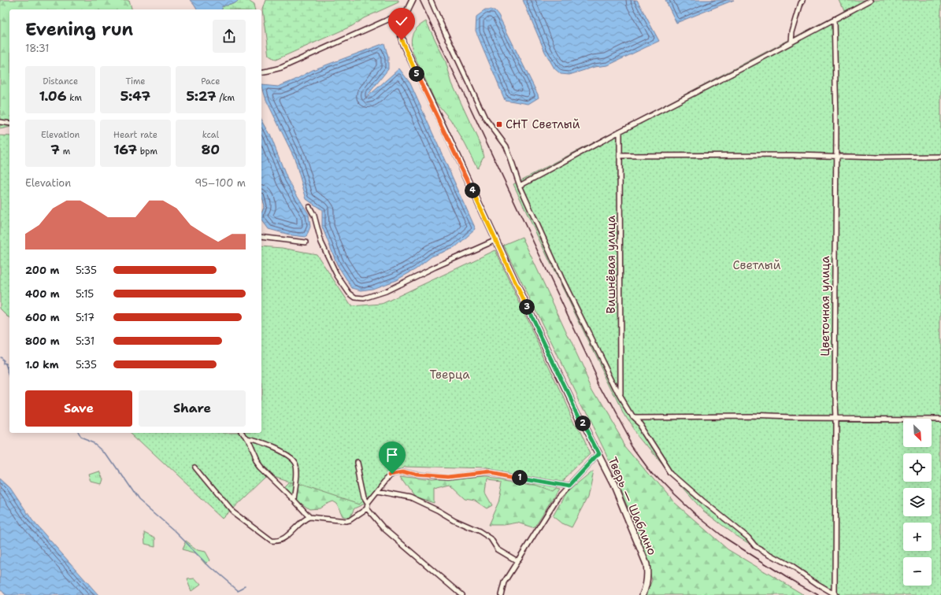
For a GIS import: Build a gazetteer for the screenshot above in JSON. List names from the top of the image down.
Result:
{
  "streets": {
    "street": ["Вишнёвая улица", "Цветочная улица", "Тверь — Шаблино"]
  },
  "parks": ["Светлый", "Тверца"],
  "places": {
    "transit": ["СНТ Светлый"]
  },
  "north": "bottom right",
  "page": {
    "heading": ["Evening run", "18:31"],
    "stats": [
      ["Distance", "1.06 km"],
      ["Time", "5:47"],
      ["Pace", "5:27 /km"],
      ["Elevation", "7 m"],
      ["Heart rate", "167 bpm"],
      ["kcal", "80"]
    ],
    "pins": [
      "5",
      "4",
      "3",
      "2",
      "1"
    ],
    "chart": ["Elevation", "95–100 m"],
    "list": [
      {
        "name": "200 m",
        "note": "5:35"
      },
      {
        "name": "400 m",
        "note": "5:15"
      },
      {
        "name": "600 m",
        "note": "5:17"
      },
      {
        "name": "800 m",
        "note": "5:31"
      },
      {
        "name": "1.0 km",
        "note": "5:35"
      }
    ],
    "buttons": ["Save", "Share"],
    "map_buttons": ["+", "−"]
  }
}
